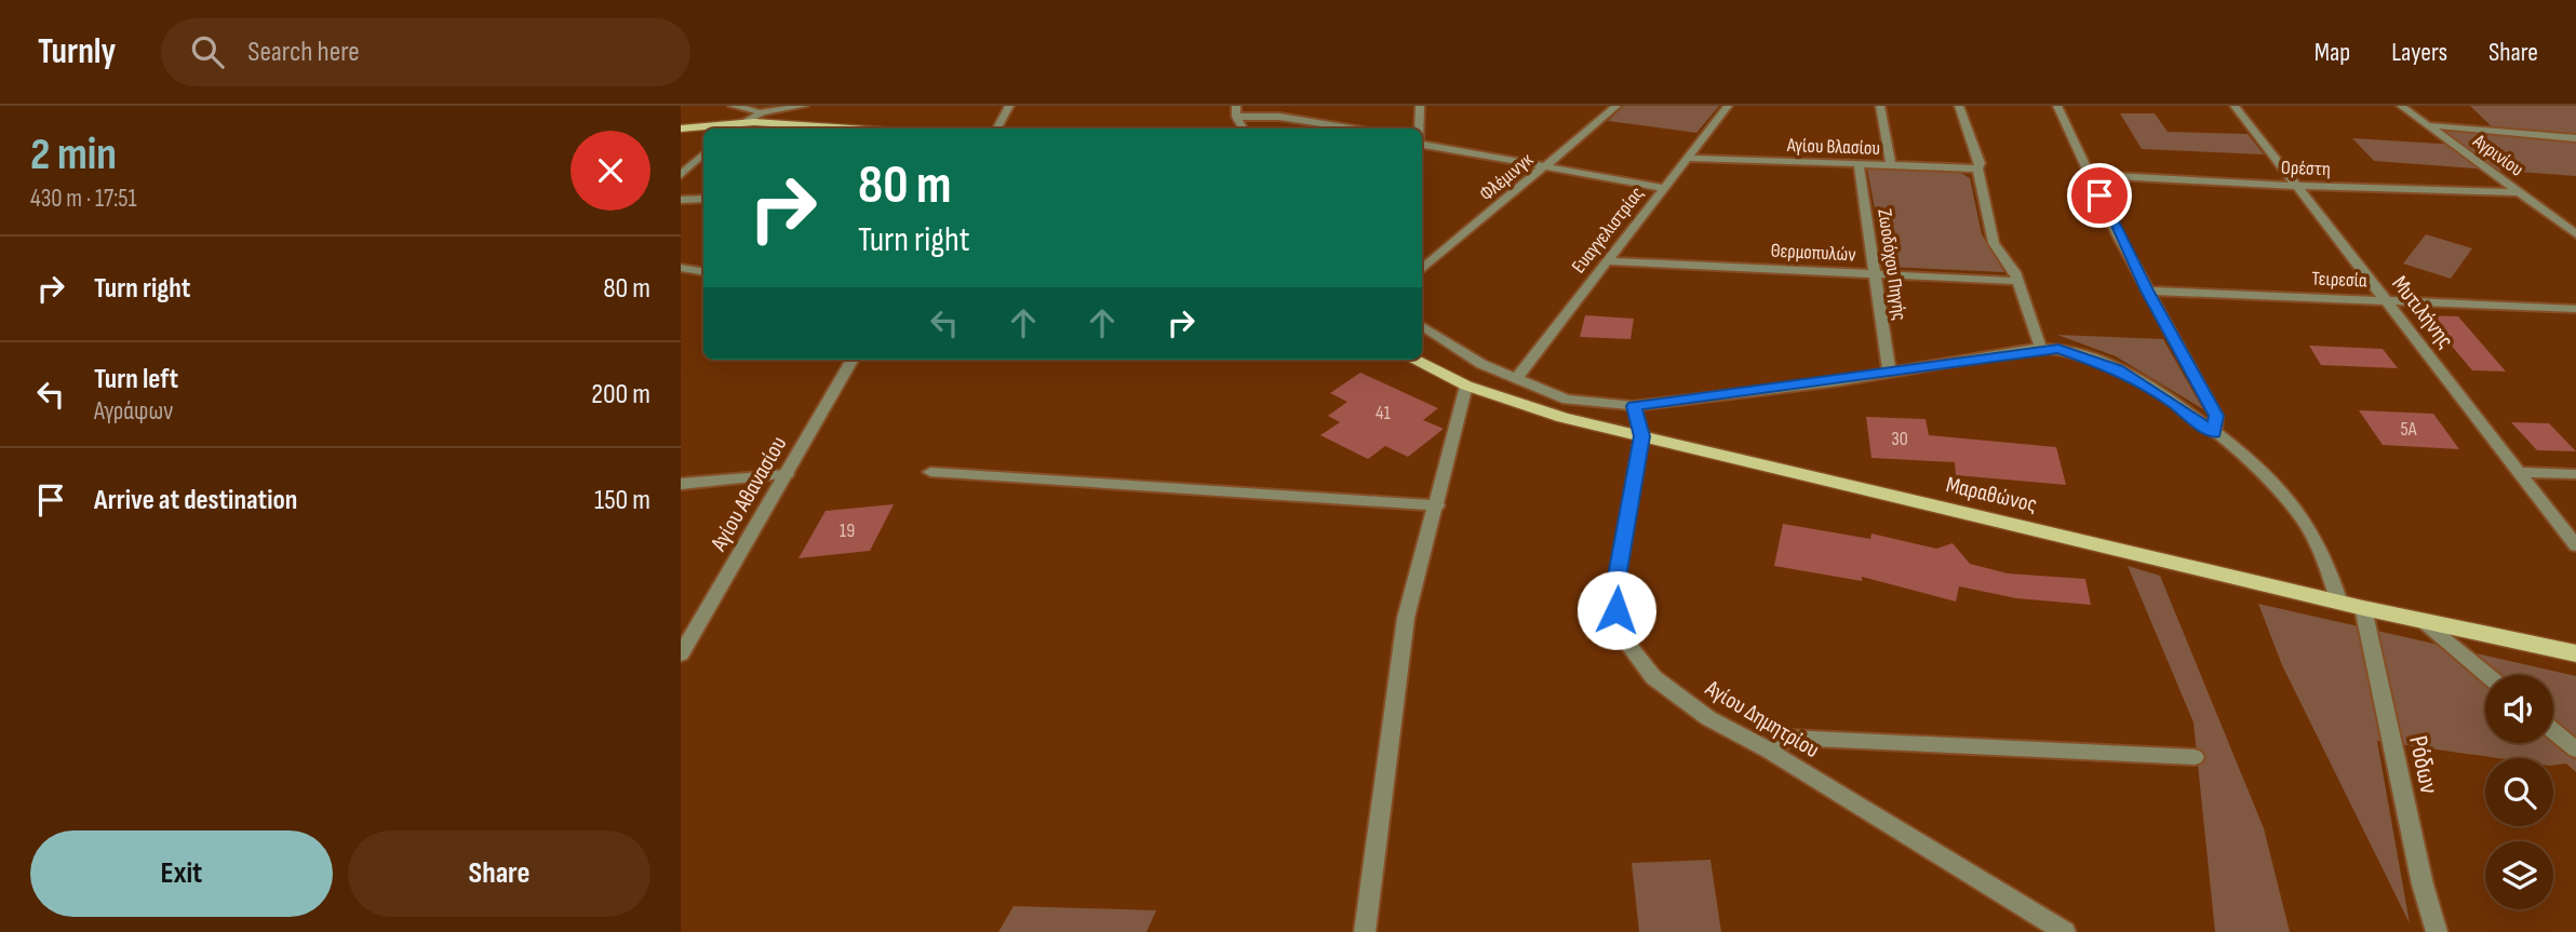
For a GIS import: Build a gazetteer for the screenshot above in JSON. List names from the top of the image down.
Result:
{
  "streets": {
    "main road": ["Μαραθώνος"],
    "street": [
      "Αγίου Βλασίου",
      "Αγρινίου",
      "Ορέστη",
      "Φλέμινγκ",
      "Ευαγγελιστρίας",
      "Θερμοπυλών",
      "Ζωοδόχου Πηγής",
      "Τειρεσία",
      "Μυτιλήνης",
      "Αγίου Αθανασίου",
      "Αγίου Δημητρίου",
      "Ρόδων"
    ]
  },
  "crossings": [
    ["Αγίου Βλασίου", "Ευαγγελιστρίας"],
    ["Αγίου Βλασίου", "Ζωοδόχου Πηγής"],
    ["Αγρινίου", "Ορέστη"],
    ["Ορέστη", "Μυτιλήνης"],
    ["Ευαγγελιστρίας", "Θερμοπυλών"],
    ["Θερμοπυλών", "Ζωοδόχου Πηγής"],
    ["Τειρεσία", "Μυτιλήνης"],
    ["Μαραθώνος", "Αγίου Δημητρίου"],
    ["Μαραθώνος", "Ρόδων"]
  ],
  "house_numbers": [
    "41",
    "5A",
    "30",
    "19"
  ],
  "page": {
    "header": "Turnly",
    "search": "Search here",
    "nav": ["Map", "Layers", "Share"],
    "heading": ["2 min", "430 m · 17:51"],
    "turn": ["80 m", "Turn right"],
    "list": [
      {
        "name": "Turn right",
        "value": "80 m"
      },
      {
        "name": "Turn left",
        "note": "Αγράφων",
        "value": "200 m"
      },
      {
        "name": "Arrive at destination",
        "value": "150 m"
      }
    ],
    "buttons": ["Exit", "Share"]
  }
}
